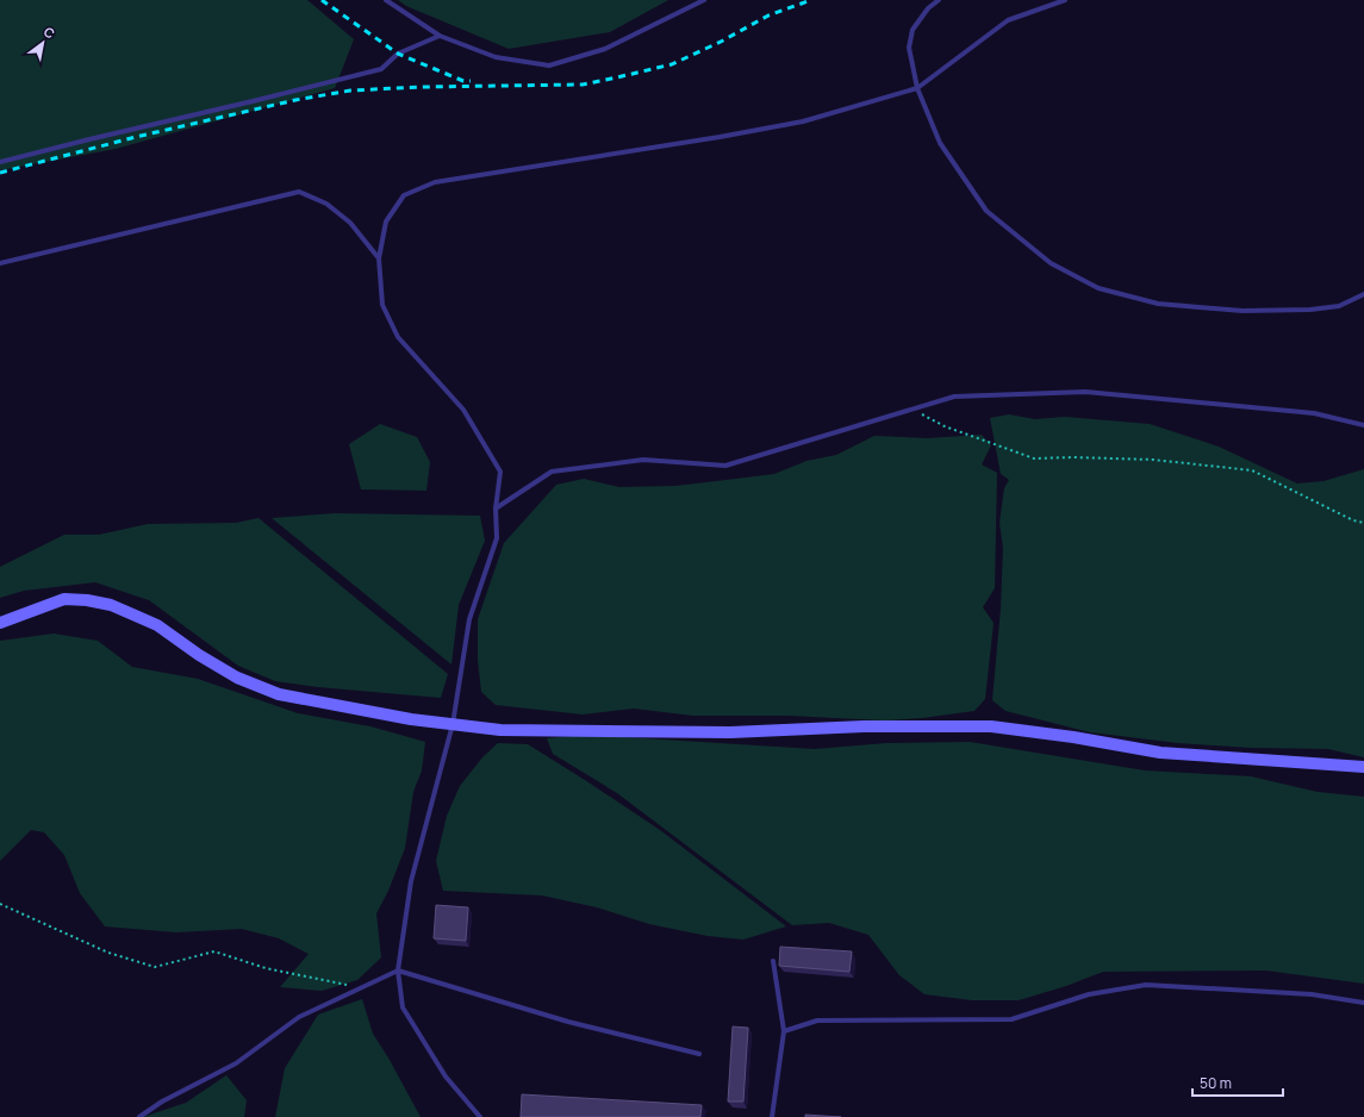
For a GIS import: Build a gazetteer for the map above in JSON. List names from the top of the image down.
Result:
{
  "scale_bar": "50 m",
  "north": "top right"
}
